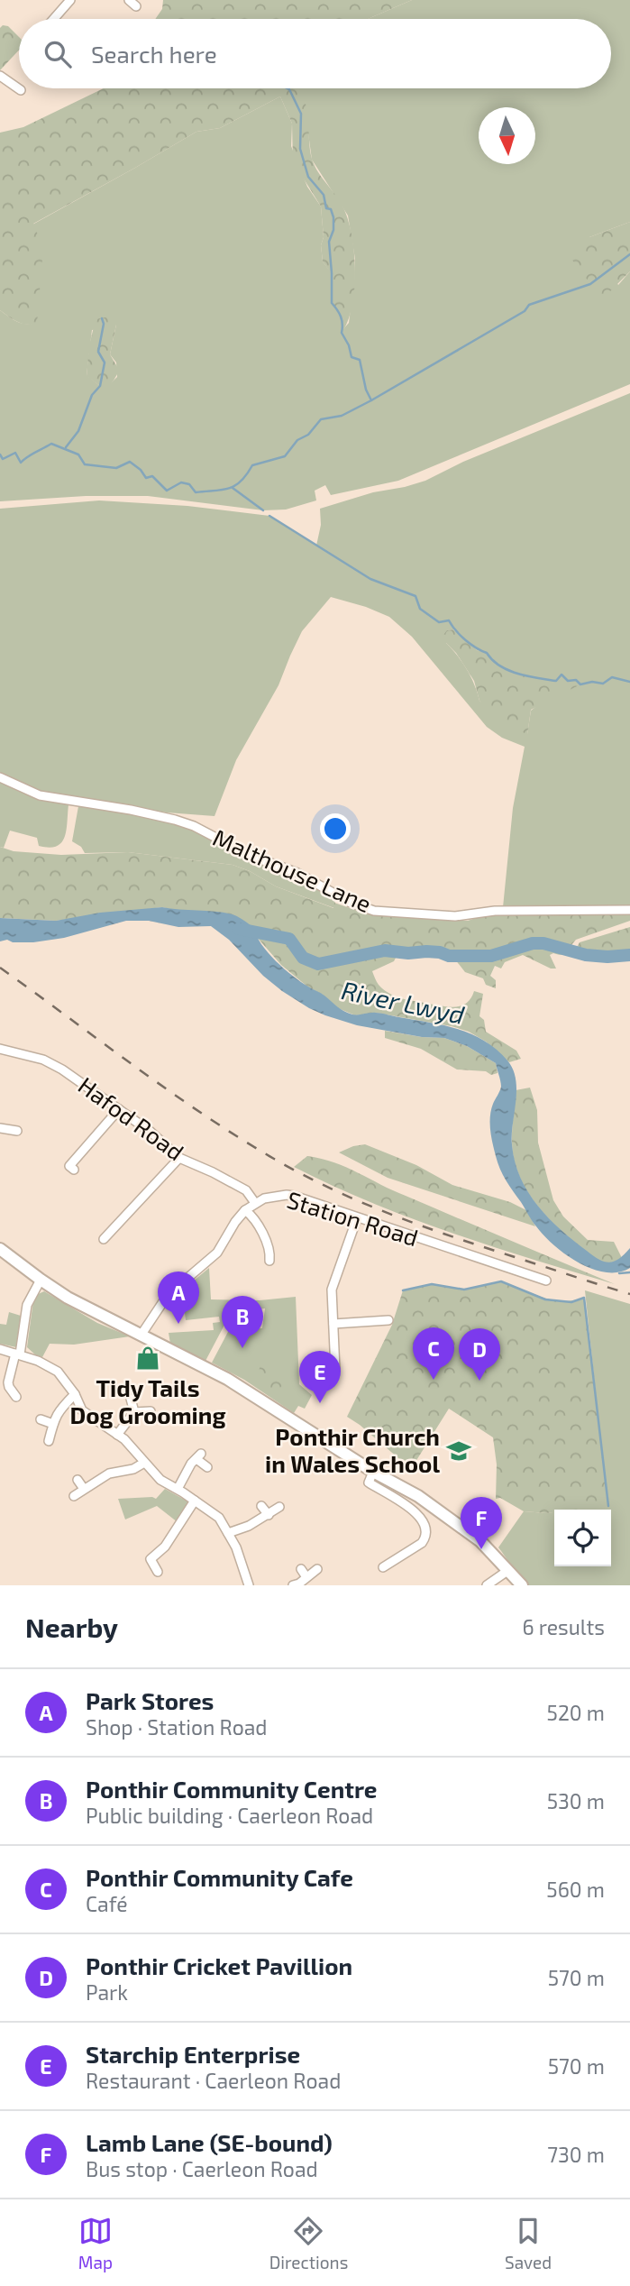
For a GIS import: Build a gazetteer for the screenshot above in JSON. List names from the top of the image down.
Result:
{
  "streets": {
    "street": ["Malthouse Lane", "Hafod Road", "Station Road"]
  },
  "crossings": [
    ["Hafod Road", "Station Road"]
  ],
  "water": ["River Lwyd"],
  "places": {
    "shop": ["Tidy Tails Dog Grooming"],
    "school or university": ["Ponthir Church in Wales School"]
  },
  "north": "bottom",
  "page": {
    "search": "Search here",
    "pins": [
      "A",
      "B",
      "C",
      "D",
      "E",
      "F"
    ],
    "heading": ["Nearby", "6 results"],
    "list": [
      {
        "mark": "A",
        "name": "Park Stores",
        "note": "Shop · Station Road",
        "value": "520 m"
      },
      {
        "mark": "B",
        "name": "Ponthir Community Centre",
        "note": "Public building · Caerleon Road",
        "value": "530 m"
      },
      {
        "mark": "C",
        "name": "Ponthir Community Cafe",
        "note": "Café",
        "value": "560 m"
      },
      {
        "mark": "D",
        "name": "Ponthir Cricket Pavillion",
        "note": "Park",
        "value": "570 m"
      },
      {
        "mark": "E",
        "name": "Starchip Enterprise",
        "note": "Restaurant · Caerleon Road",
        "value": "570 m"
      },
      {
        "mark": "F",
        "name": "Lamb Lane (SE-bound)",
        "note": "Bus stop · Caerleon Road",
        "value": "730 m"
      }
    ],
    "nav": ["Map", "Directions", "Saved"]
  }
}
